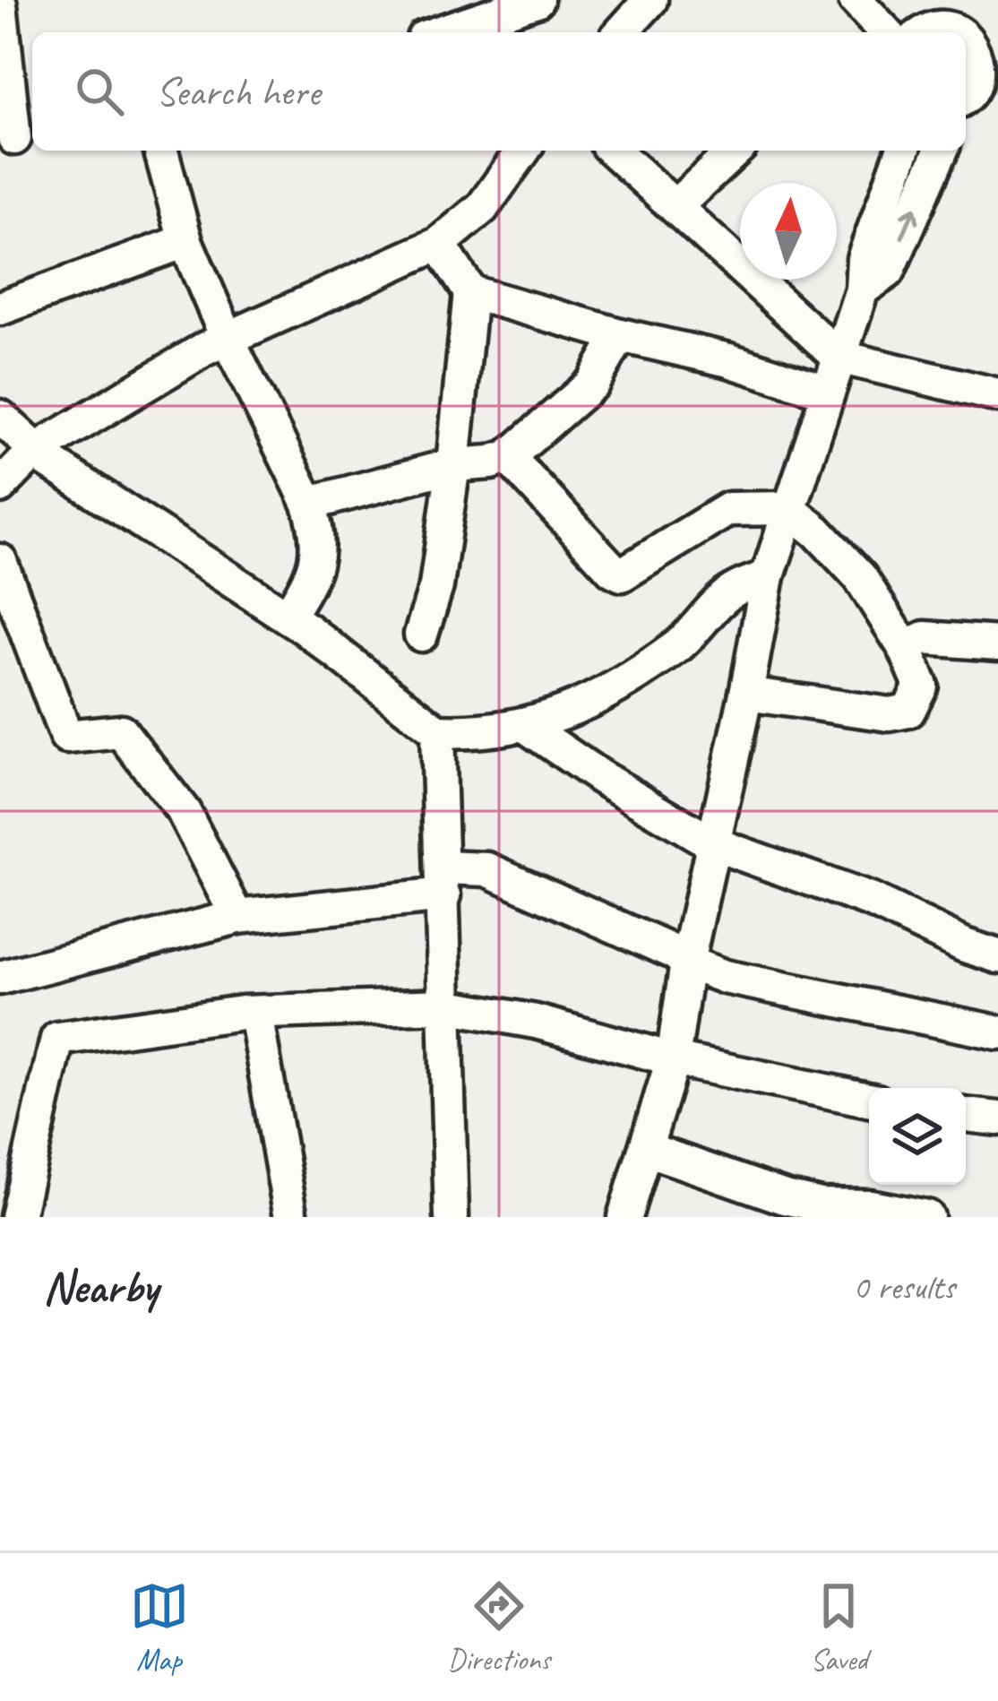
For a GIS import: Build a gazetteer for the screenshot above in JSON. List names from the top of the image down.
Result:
{
  "north": "top",
  "page": {
    "search": "Search here",
    "heading": ["Nearby", "0 results"],
    "nav": ["Map", "Directions", "Saved"]
  }
}
